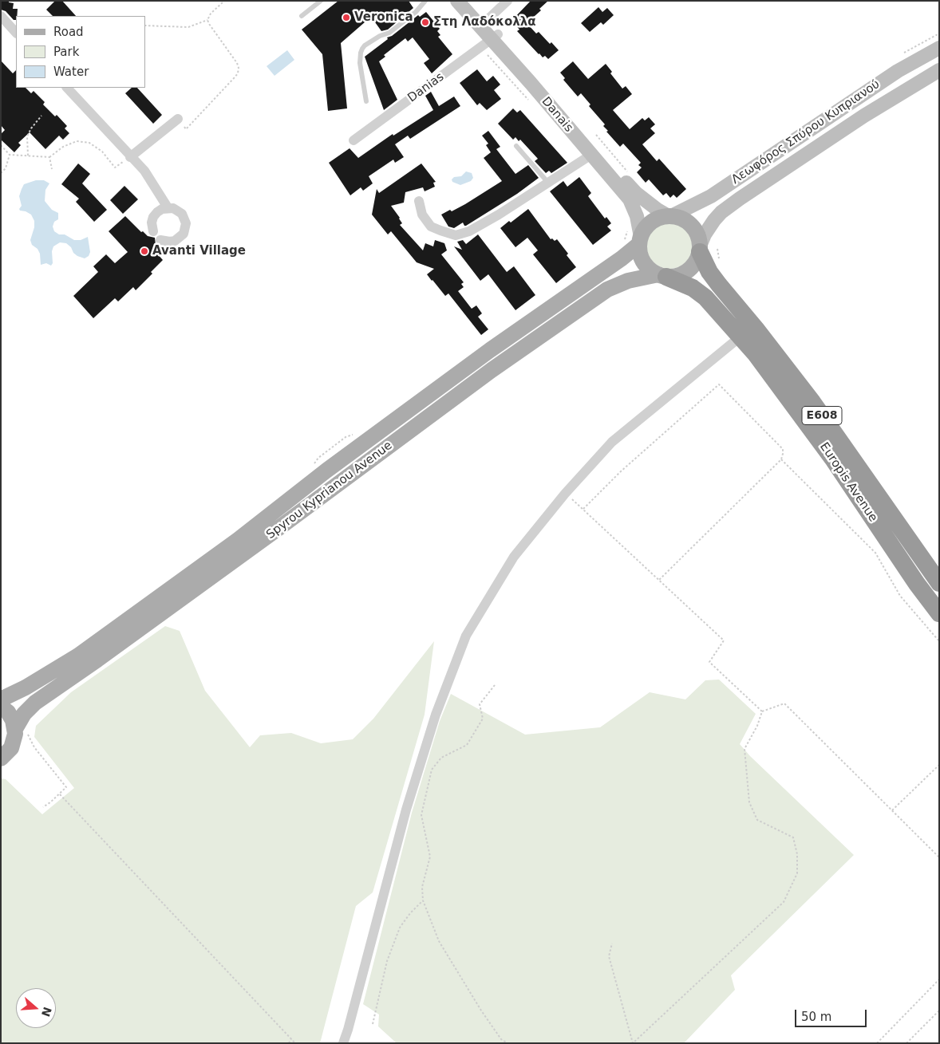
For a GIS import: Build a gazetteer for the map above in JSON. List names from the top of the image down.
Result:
{
  "streets": {
    "highway": ["E608", "Europis Avenue"],
    "main road": ["Danais", "Λεωφόρος Σπύρου Κυπριανού", "Spyrou Kyprianou Avenue"],
    "street": ["Danias"]
  },
  "crossings": [
    ["Danias", "Danais"],
    ["Danais", "Λεωφόρος Σπύρου Κυπριανού"],
    ["Danais", "Europis Avenue"],
    ["Danais", "Spyrou Kyprianou Avenue"],
    ["Λεωφόρος Σπύρου Κυπριανού", "Europis Avenue"],
    ["Λεωφόρος Σπύρου Κυπριανού", "Spyrou Kyprianou Avenue"],
    ["Europis Avenue", "Spyrou Kyprianou Avenue"]
  ],
  "places": ["Veronica", "Στη Λαδόκολλα", "Avanti Village"],
  "legend": ["Road", "Park", "Water"],
  "scale_bar": "50 m",
  "north": "right"
}
